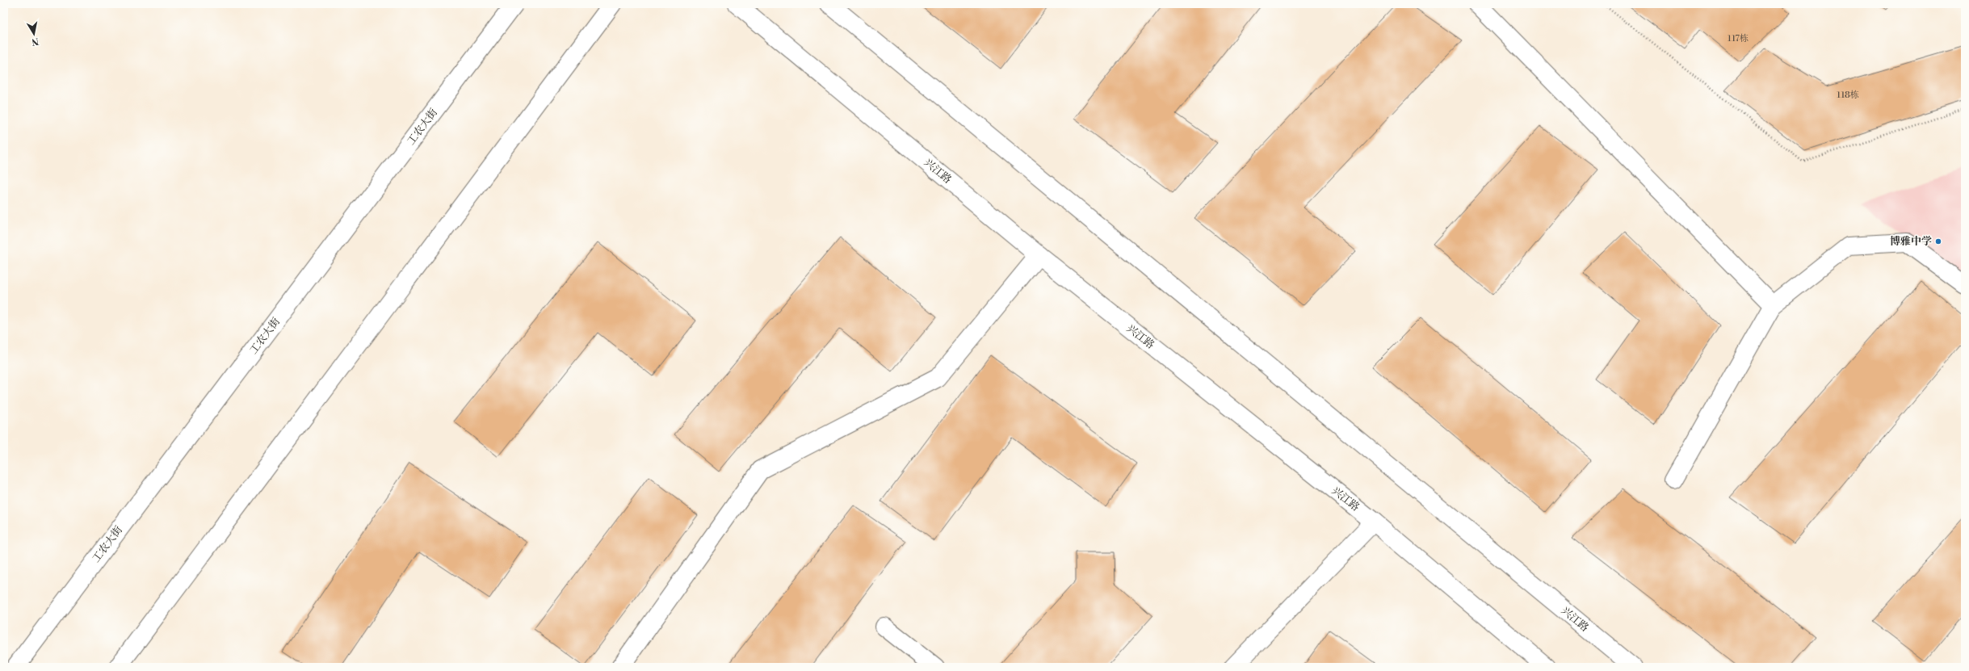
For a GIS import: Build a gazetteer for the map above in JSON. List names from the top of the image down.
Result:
{
  "streets": {
    "main road": ["工农大街", "兴江路"]
  },
  "places": ["博雅中学"],
  "house_numbers": ["117栋", "118栋"],
  "north": "bottom"
}
